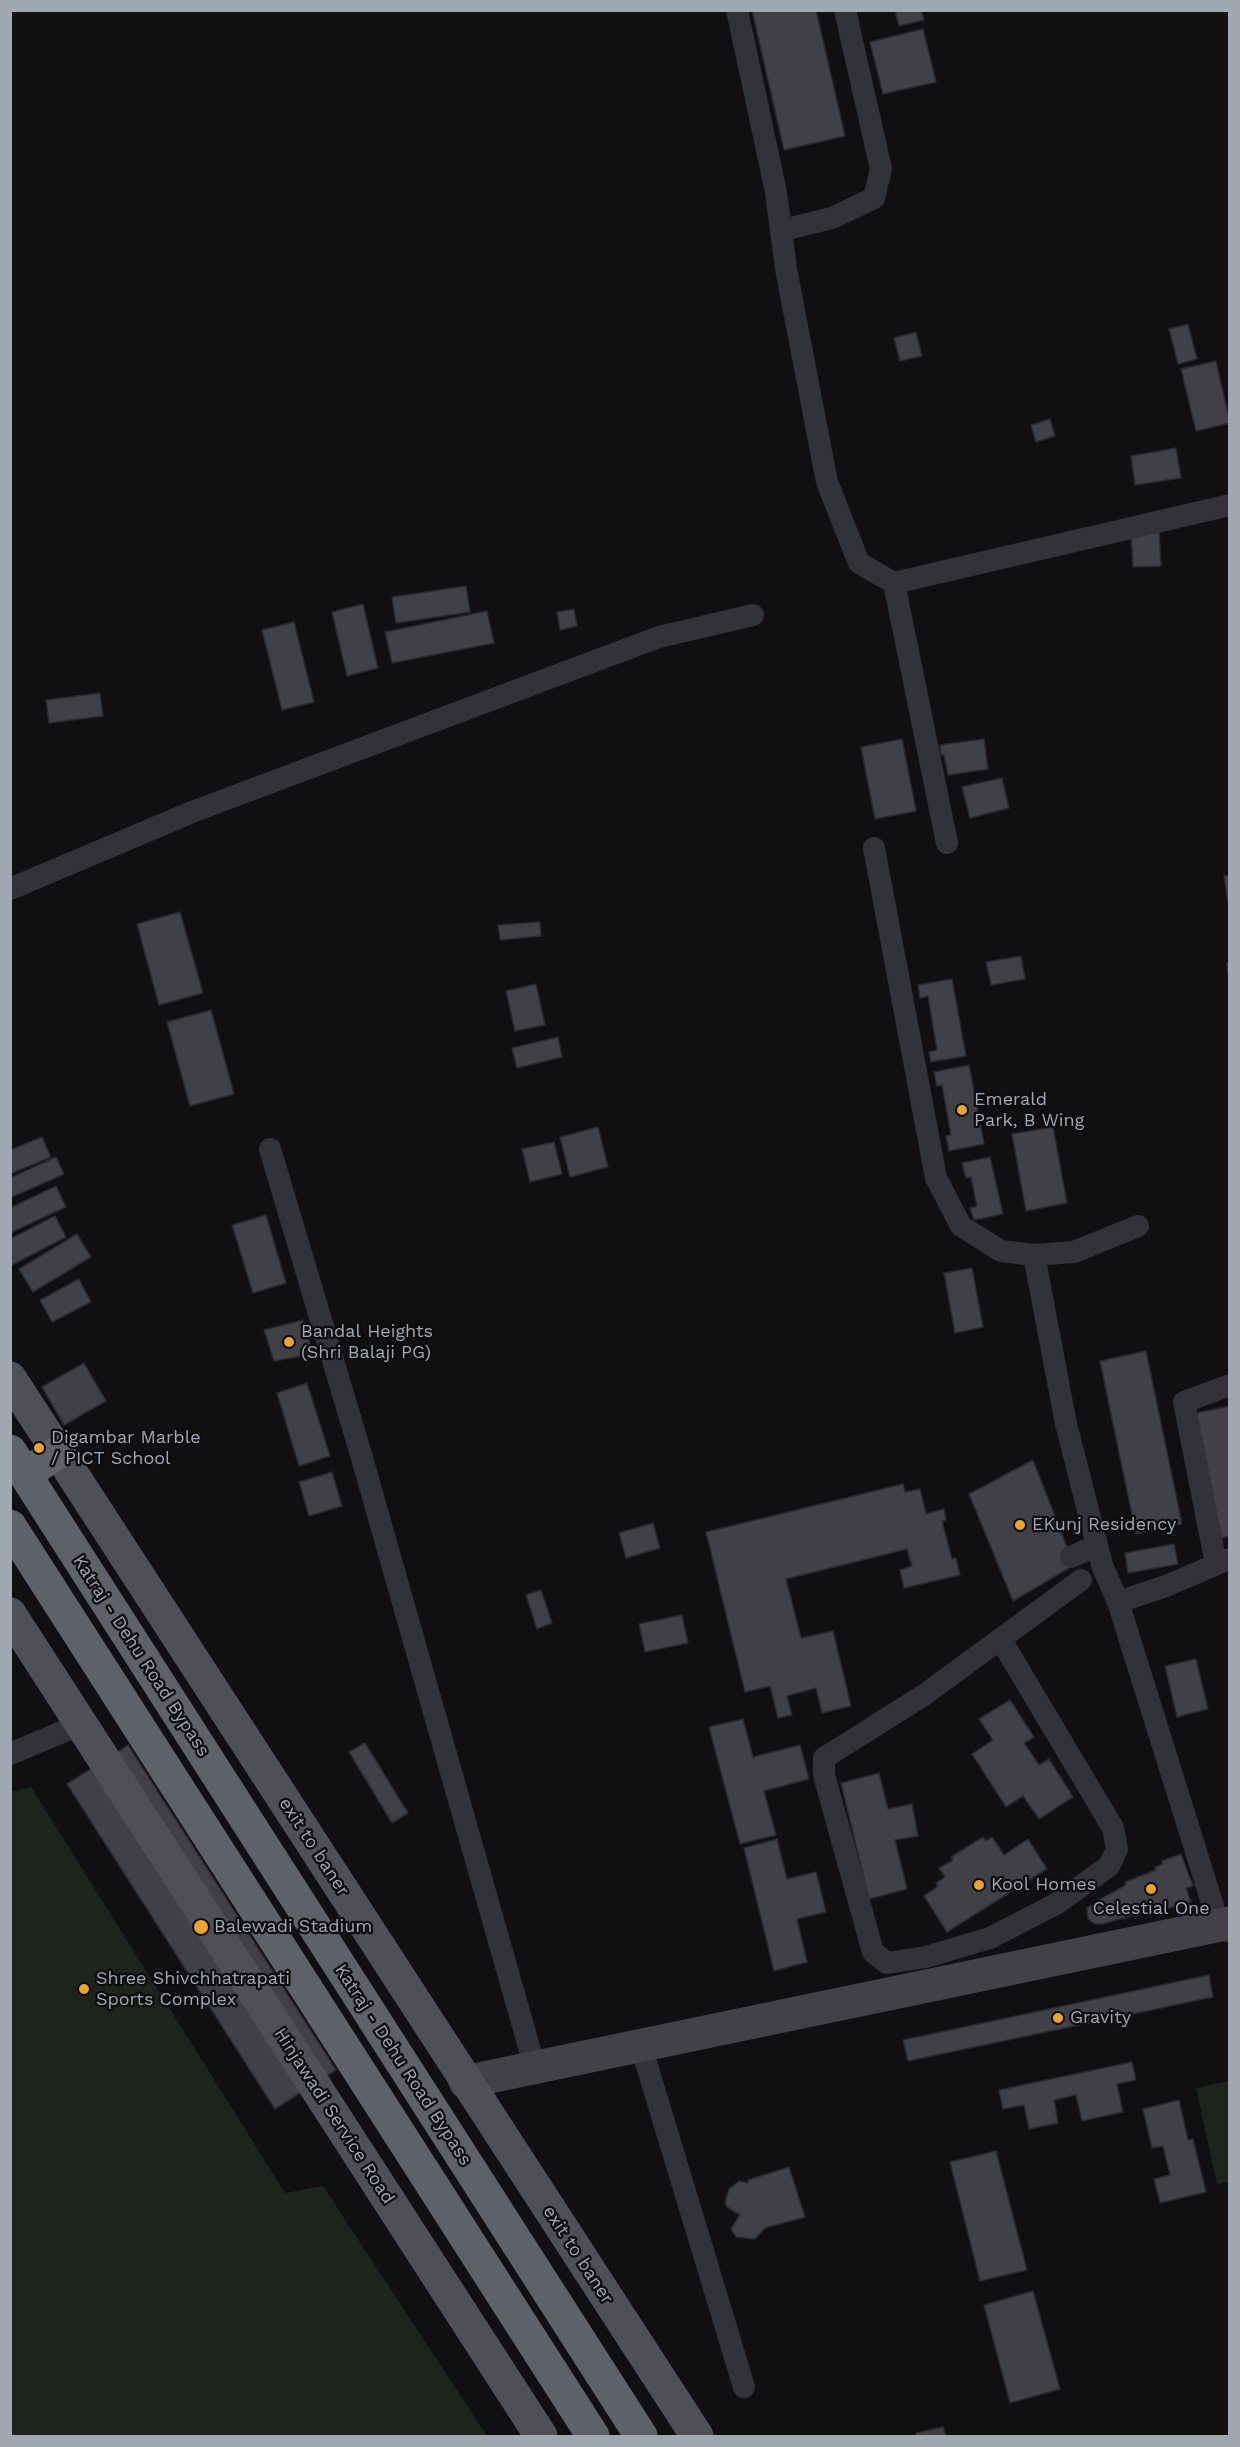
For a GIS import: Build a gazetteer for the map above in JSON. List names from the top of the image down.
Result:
{
  "streets": {
    "highway": ["Katraj - Dehu Road Bypass"],
    "main road": ["exit to baner", "Hinjawadi Service Road"]
  },
  "places": [
    "Emerald Park, B Wing",
    "Bandal Heights (Shri Balaji PG)",
    "Digambar Marble / PICT School",
    "EKunj Residency",
    "Kool Homes",
    "Celestial One",
    "Balewadi Stadium",
    "Shree Shivchhatrapati Sports Complex",
    "Gravity"
  ]
}
